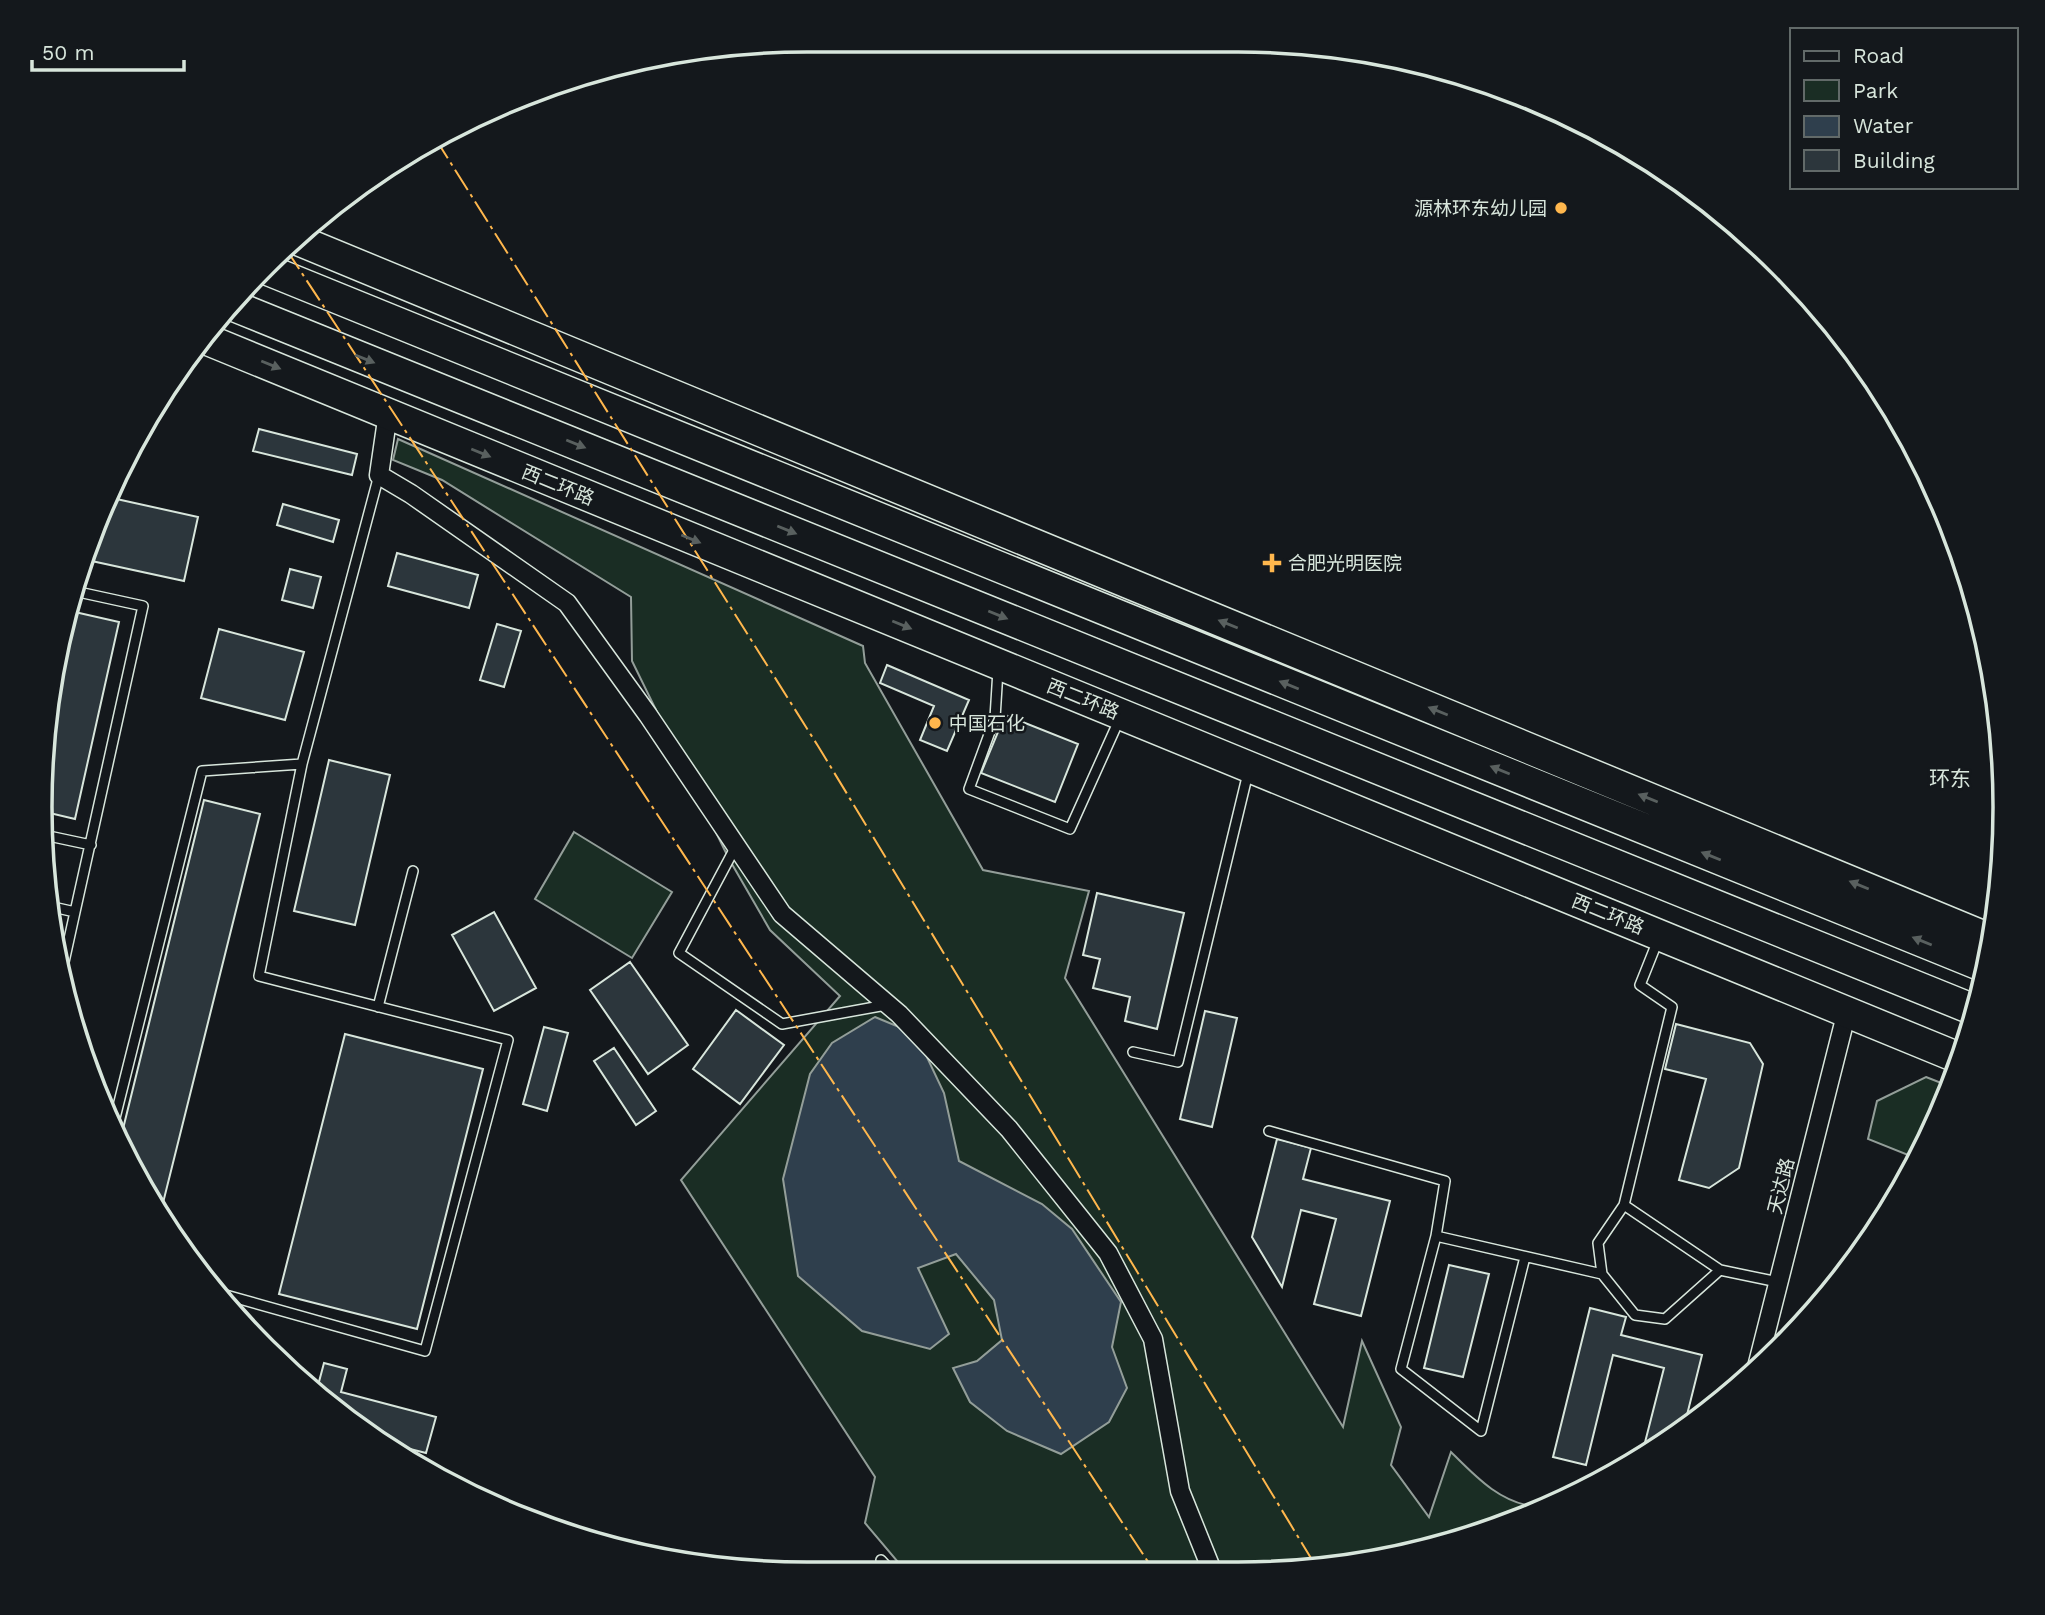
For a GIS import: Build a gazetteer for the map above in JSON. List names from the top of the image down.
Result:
{
  "streets": {
    "highway": ["西二环路"],
    "street": ["天达路"]
  },
  "crossings": [
    ["西二环路", "天达路"]
  ],
  "districts": ["环东"],
  "places": {
    "other": ["源林环东幼儿园", "中国石化"],
    "health": ["合肥光明医院"]
  },
  "legend": [
    "Road",
    "Park",
    "Water",
    "Building"
  ],
  "scale_bar": "50 m"
}
